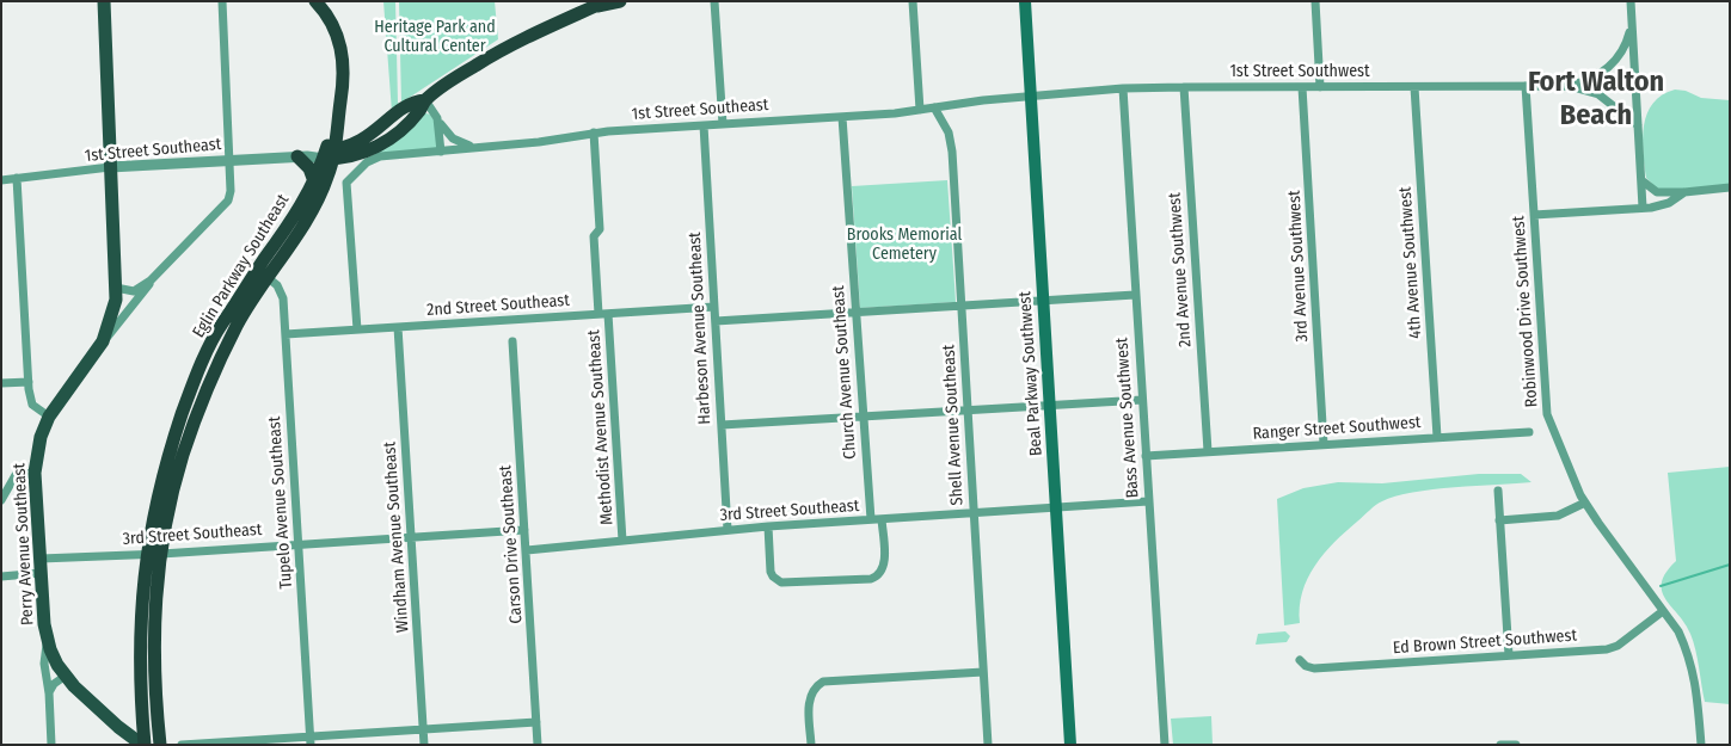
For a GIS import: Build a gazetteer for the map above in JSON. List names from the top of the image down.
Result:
{
  "streets": {
    "highway": ["Eglin Parkway Southeast"],
    "main road": ["Beal Parkway Southwest", "Perry Avenue Southeast"],
    "street": [
      "1st Street Southwest",
      "1st Street Southeast",
      "4th Avenue Southwest",
      "3rd Avenue Southwest",
      "2nd Avenue Southwest",
      "2nd Street Southeast",
      "Robinwood Drive Southwest",
      "Harbeson Avenue Southeast",
      "Church Avenue Southeast",
      "Bass Avenue Southwest",
      "Shell Avenue Southeast",
      "Methodist Avenue Southeast",
      "Ranger Street Southwest",
      "Tupelo Avenue Southeast",
      "3rd Street Southeast",
      "Windham Avenue Southeast",
      "Carson Drive Southeast",
      "Ed Brown Street Southwest"
    ]
  },
  "crossings": [
    ["1st Street Southwest", "1st Street Southeast"],
    ["1st Street Southwest", "4th Avenue Southwest"],
    ["1st Street Southwest", "3rd Avenue Southwest"],
    ["1st Street Southwest", "2nd Avenue Southwest"],
    ["1st Street Southwest", "Robinwood Drive Southwest"],
    ["1st Street Southwest", "Beal Parkway Southwest"],
    ["1st Street Southwest", "Bass Avenue Southwest"],
    ["1st Street Southeast", "2nd Street Southeast"],
    ["1st Street Southeast", "Harbeson Avenue Southeast"],
    ["1st Street Southeast", "Church Avenue Southeast"],
    ["1st Street Southeast", "Beal Parkway Southwest"],
    ["1st Street Southeast", "Shell Avenue Southeast"],
    ["1st Street Southeast", "Methodist Avenue Southeast"],
    ["1st Street Southeast", "Perry Avenue Southeast"],
    ["4th Avenue Southwest", "Ranger Street Southwest"],
    ["Eglin Parkway Southeast", "Tupelo Avenue Southeast"],
    ["Eglin Parkway Southeast", "3rd Street Southeast"],
    ["Eglin Parkway Southeast", "Perry Avenue Southeast"],
    ["3rd Avenue Southwest", "Ranger Street Southwest"],
    ["2nd Avenue Southwest", "Ranger Street Southwest"],
    ["2nd Street Southeast", "Harbeson Avenue Southeast"],
    ["2nd Street Southeast", "Methodist Avenue Southeast"],
    ["2nd Street Southeast", "Tupelo Avenue Southeast"],
    ["2nd Street Southeast", "Windham Avenue Southeast"],
    ["Robinwood Drive Southwest", "Ed Brown Street Southwest"],
    ["Harbeson Avenue Southeast", "3rd Street Southeast"],
    ["Church Avenue Southeast", "3rd Street Southeast"],
    ["Beal Parkway Southwest", "3rd Street Southeast"],
    ["Bass Avenue Southwest", "Ranger Street Southwest"],
    ["Bass Avenue Southwest", "3rd Street Southeast"],
    ["Shell Avenue Southeast", "3rd Street Southeast"],
    ["Methodist Avenue Southeast", "3rd Street Southeast"],
    ["Tupelo Avenue Southeast", "3rd Street Southeast"],
    ["3rd Street Southeast", "Windham Avenue Southeast"],
    ["3rd Street Southeast", "Perry Avenue Southeast"],
    ["3rd Street Southeast", "Carson Drive Southeast"]
  ],
  "districts": ["Fort Walton Beach"],
  "parks": ["Heritage Park and Cultural Center", "Brooks Memorial Cemetery"]
}
